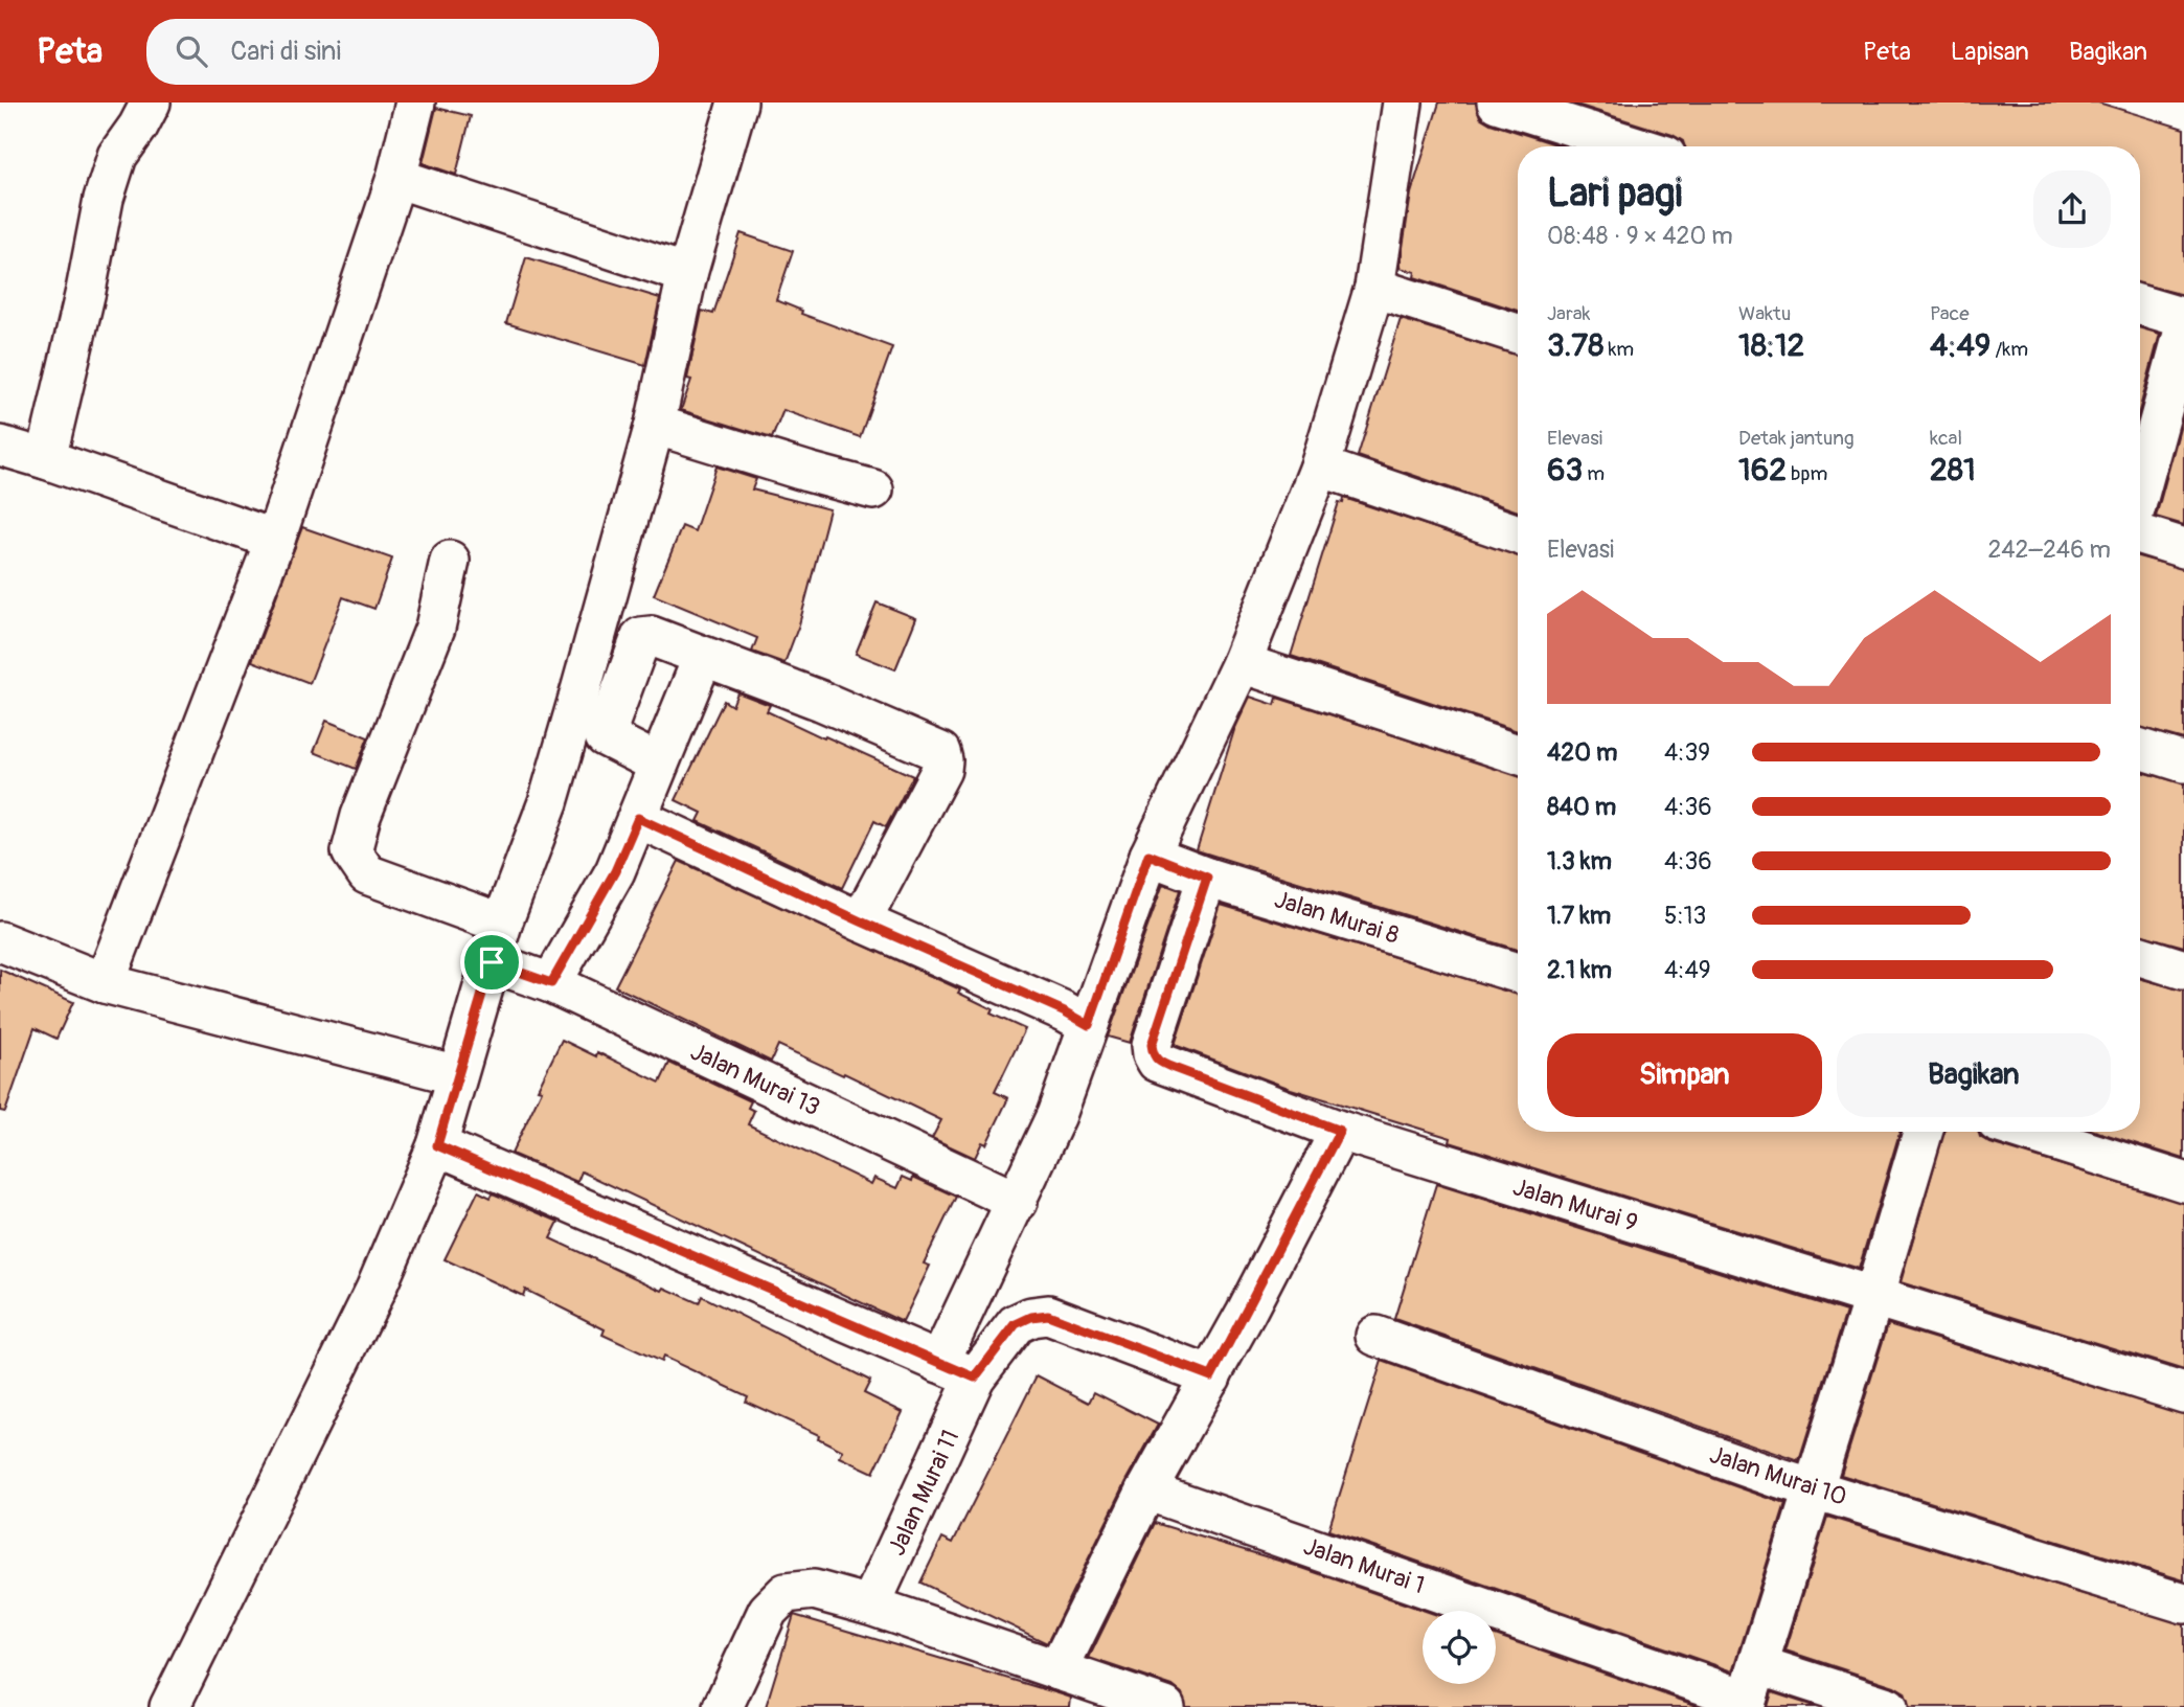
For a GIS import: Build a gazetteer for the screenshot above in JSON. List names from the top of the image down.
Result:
{
  "streets": {
    "street": [
      "Jalan Murai 8",
      "Jalan Murai 13",
      "Jalan Murai 9",
      "Jalan Murai 10",
      "Jalan Murai 11",
      "Jalan Murai 1"
    ]
  },
  "crossings": [
    ["Jalan Murai 8", "Jalan Murai 9"]
  ],
  "page": {
    "header": "Peta",
    "search": "Cari di sini",
    "nav": ["Peta", "Lapisan", "Bagikan"],
    "heading": ["Lari pagi", "08:48 · 9 × 420 m"],
    "stats": [
      ["Jarak", "3.78 km"],
      ["Waktu", "18:12"],
      ["Pace", "4:49 /km"],
      ["Elevasi", "63 m"],
      ["Detak jantung", "162 bpm"],
      ["kcal", "281"]
    ],
    "chart": ["Elevasi", "242–246 m"],
    "list": [
      {
        "name": "420 m",
        "note": "4:39"
      },
      {
        "name": "840 m",
        "note": "4:36"
      },
      {
        "name": "1.3 km",
        "note": "4:36"
      },
      {
        "name": "1.7 km",
        "note": "5:13"
      },
      {
        "name": "2.1 km",
        "note": "4:49"
      }
    ],
    "buttons": ["Simpan", "Bagikan"]
  }
}
